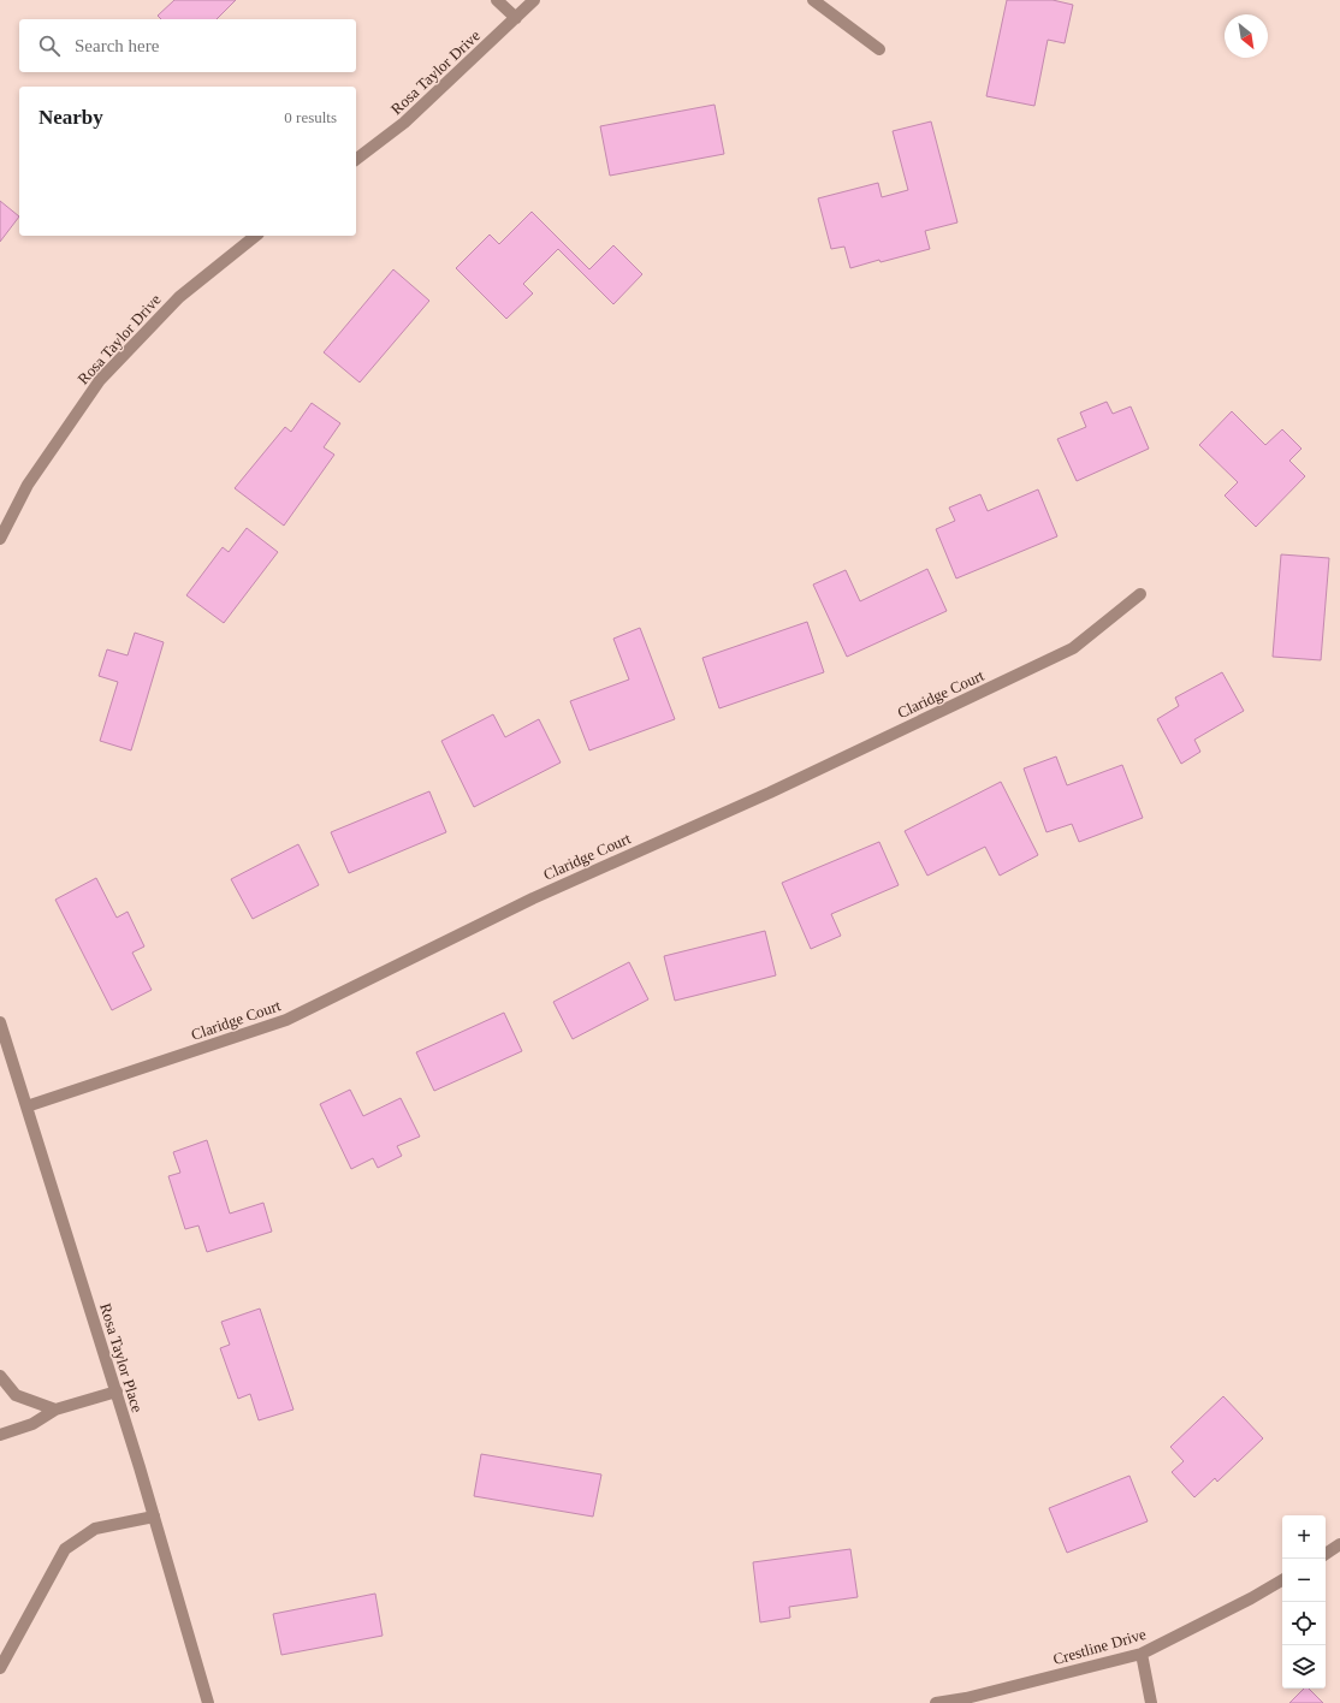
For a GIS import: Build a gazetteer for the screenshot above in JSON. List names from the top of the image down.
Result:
{
  "streets": {
    "street": [
      "Rosa Taylor Drive",
      "Claridge Court",
      "Rosa Taylor Place",
      "Crestline Drive"
    ]
  },
  "crossings": [
    ["Claridge Court", "Rosa Taylor Place"]
  ],
  "north": "bottom right",
  "page": {
    "search": "Search here",
    "heading": ["Nearby", "0 results"],
    "map_buttons": ["+", "−"]
  }
}
